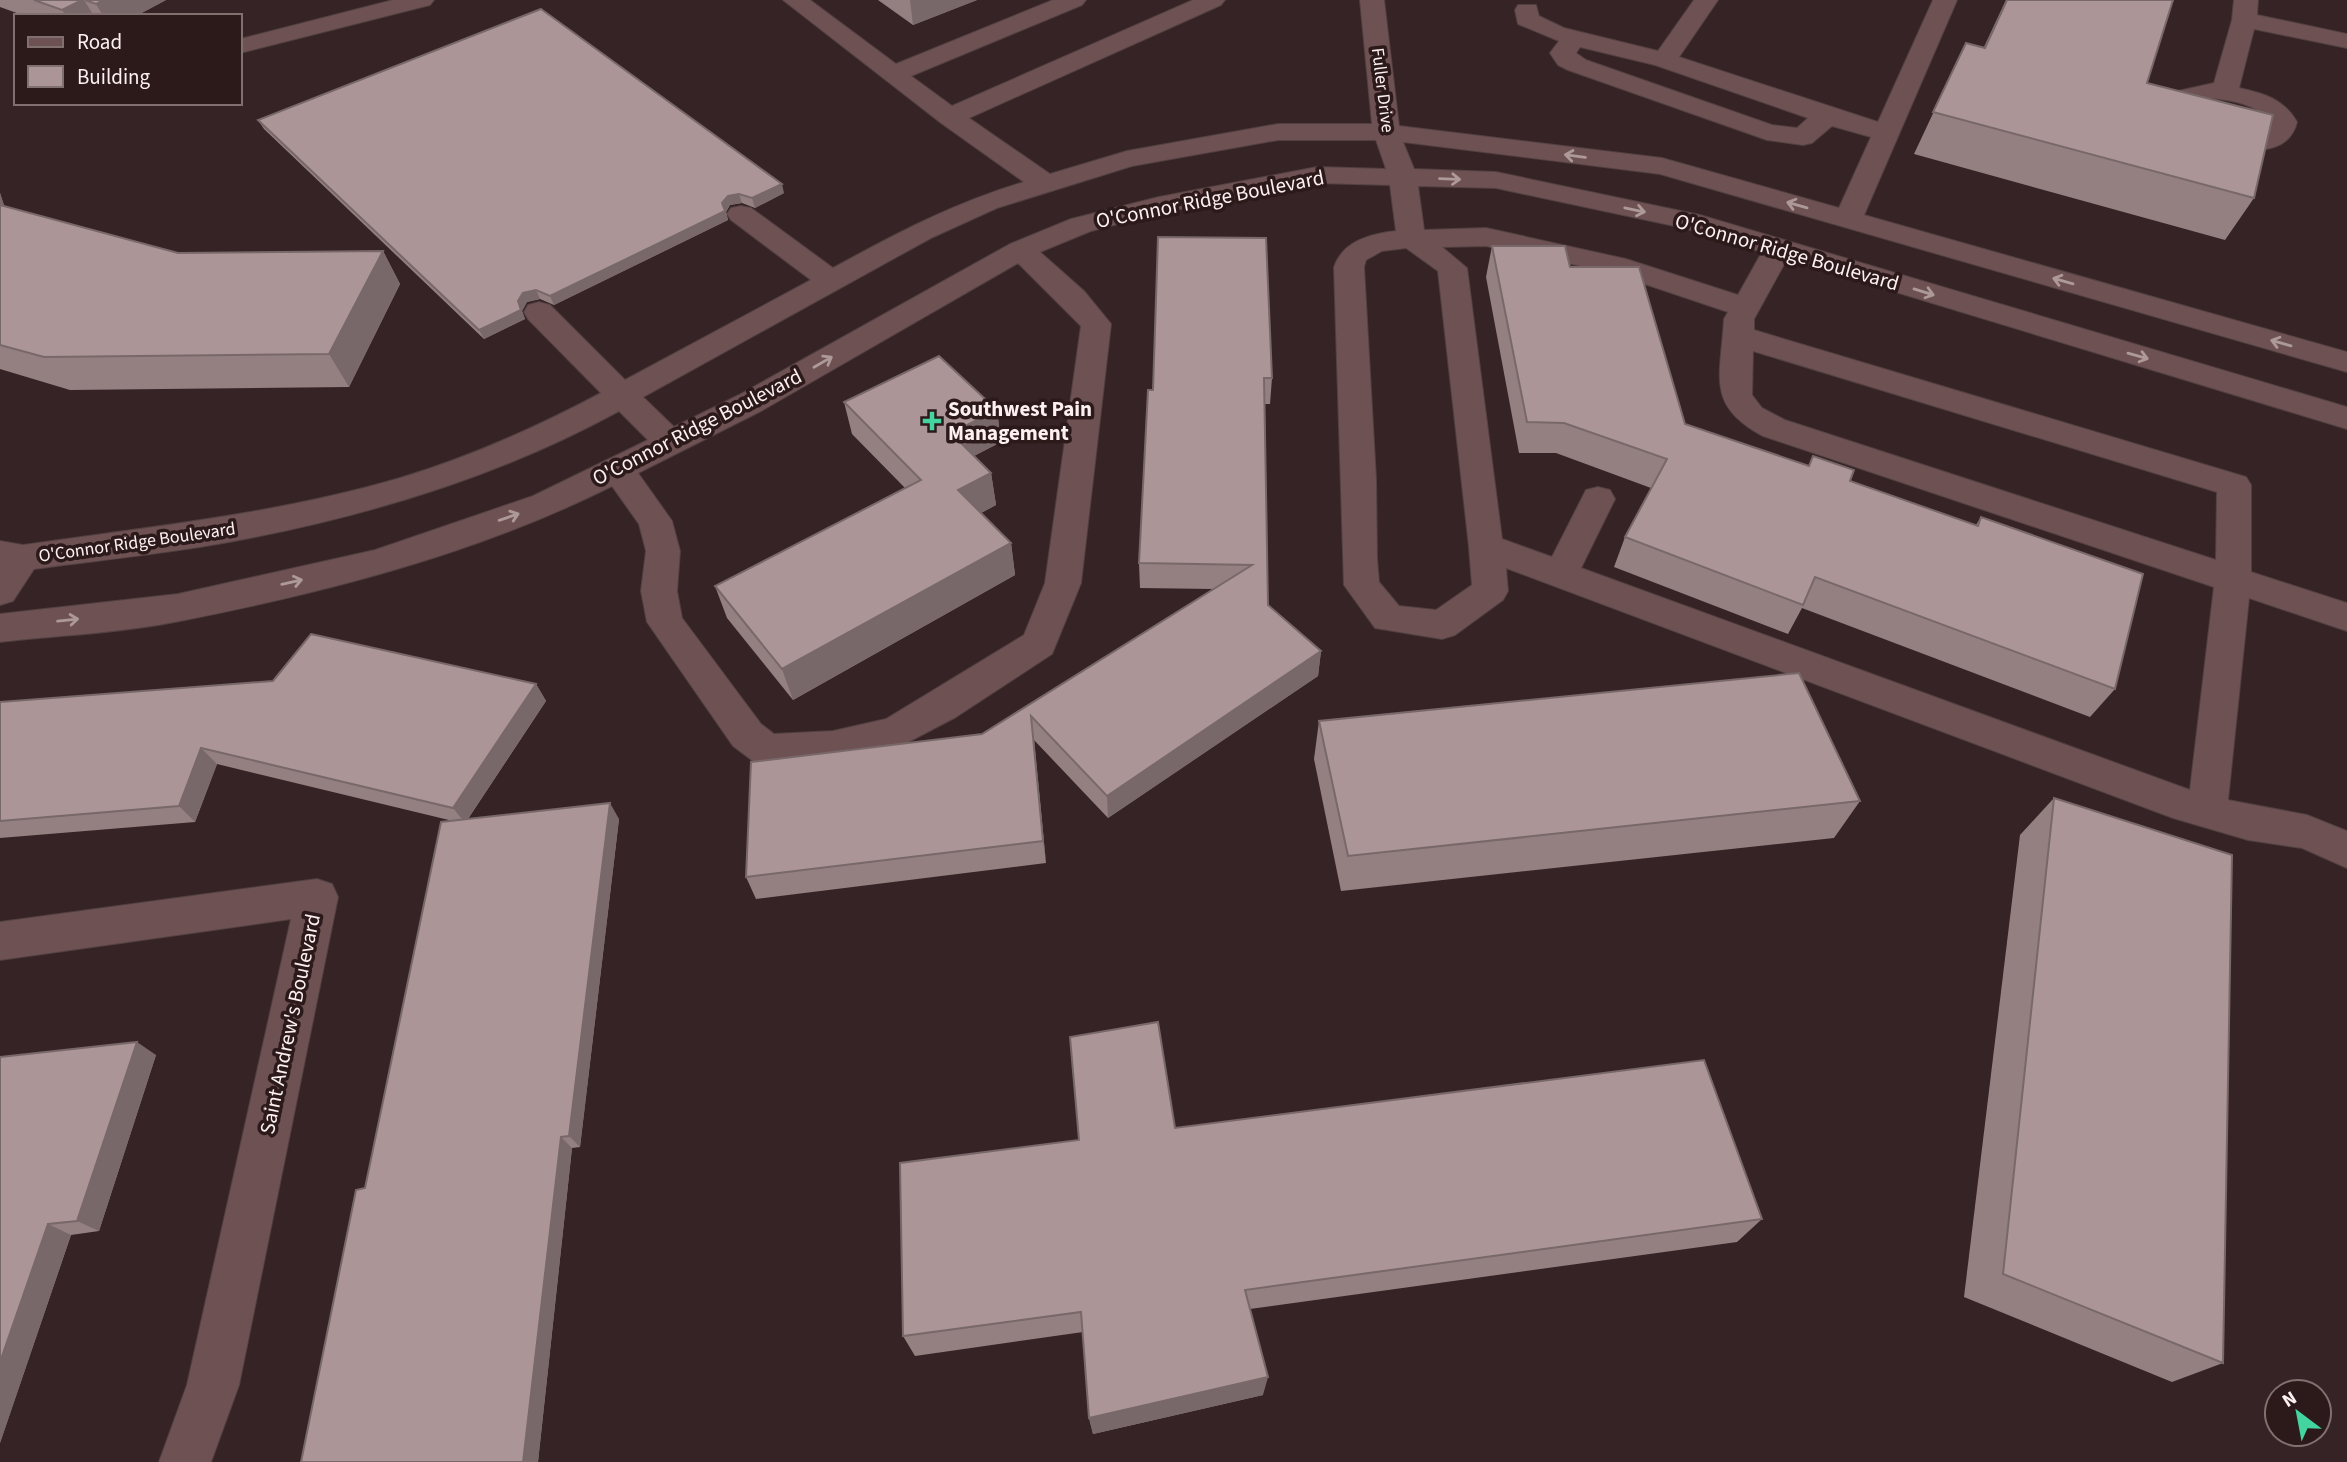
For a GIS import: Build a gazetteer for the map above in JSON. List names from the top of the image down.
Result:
{
  "streets": {
    "street": ["Fuller Drive", "O'Connor Ridge Boulevard", "Saint Andrew's Boulevard"]
  },
  "crossings": [
    ["Fuller Drive", "O'Connor Ridge Boulevard"]
  ],
  "places": {
    "health": ["Southwest Pain Management"]
  },
  "legend": ["Road", "Building"],
  "north": "top left"
}
